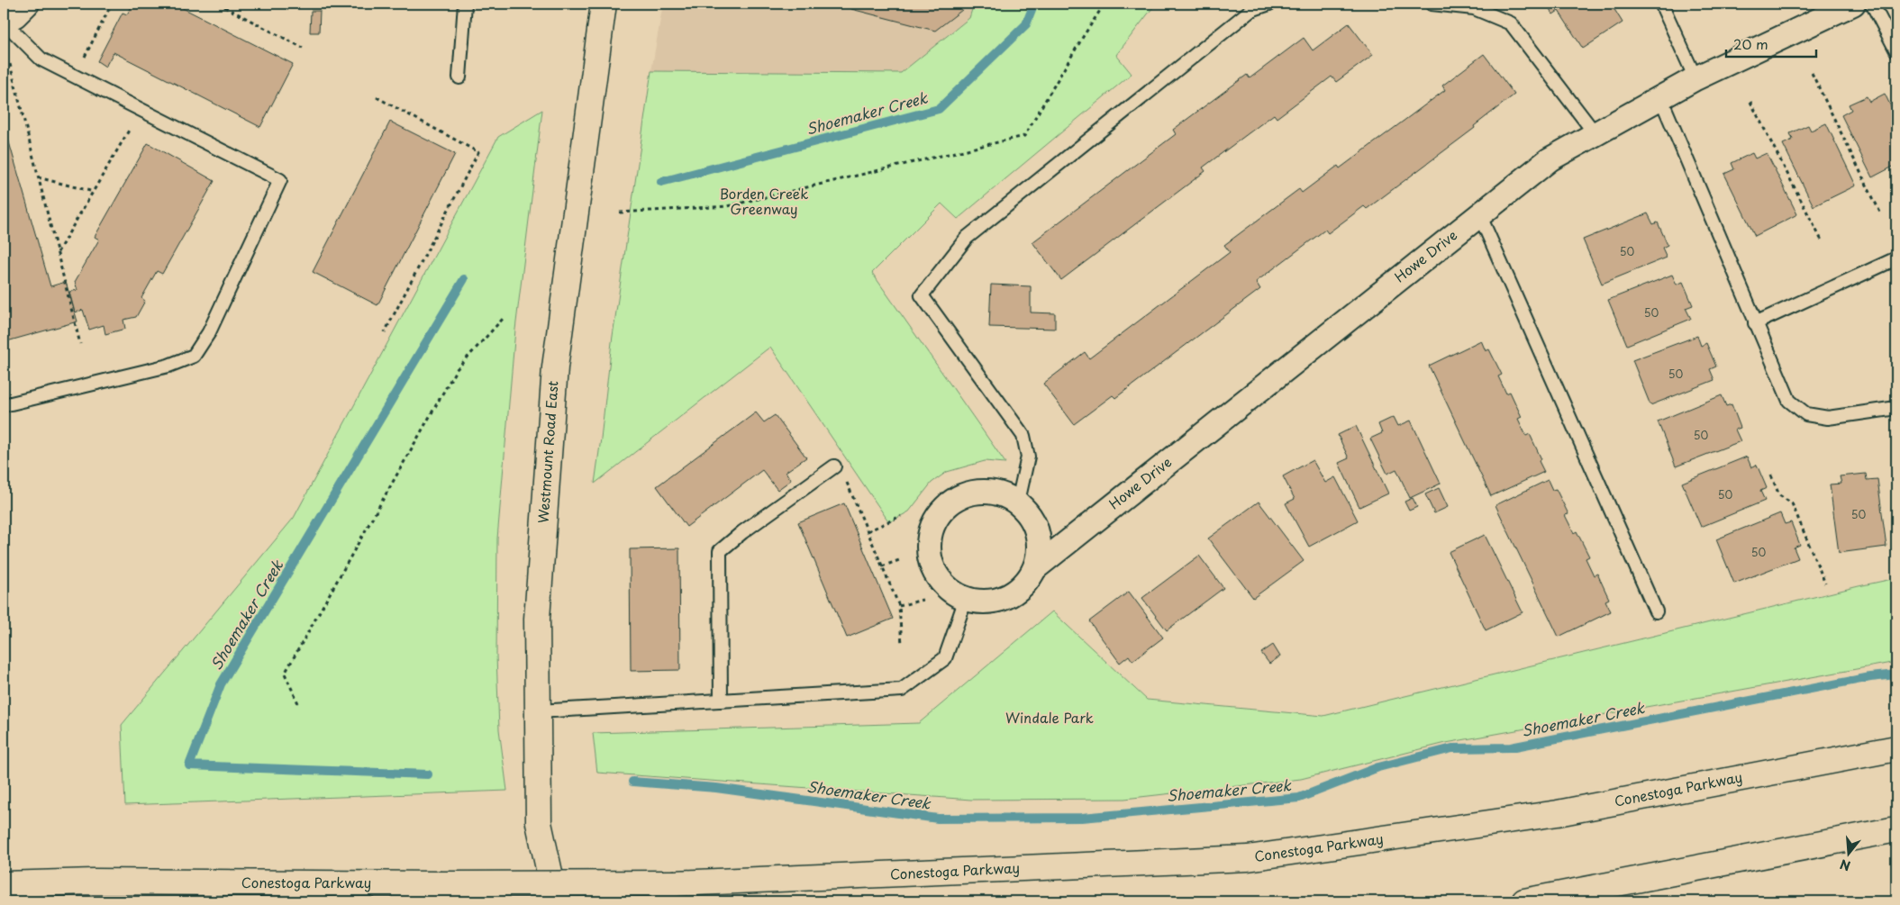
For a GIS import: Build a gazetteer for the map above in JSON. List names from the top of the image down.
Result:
{
  "streets": {
    "main road": ["Westmount Road East", "Conestoga Parkway"],
    "street": ["Howe Drive"]
  },
  "water": ["Shoemaker Creek"],
  "parks": ["Borden Creek Greenway", "Windale Park"],
  "house_numbers": [
    "50",
    "50",
    "50",
    "50",
    "50",
    "50",
    "50"
  ],
  "scale_bar": "20 m",
  "north": "bottom"
}
